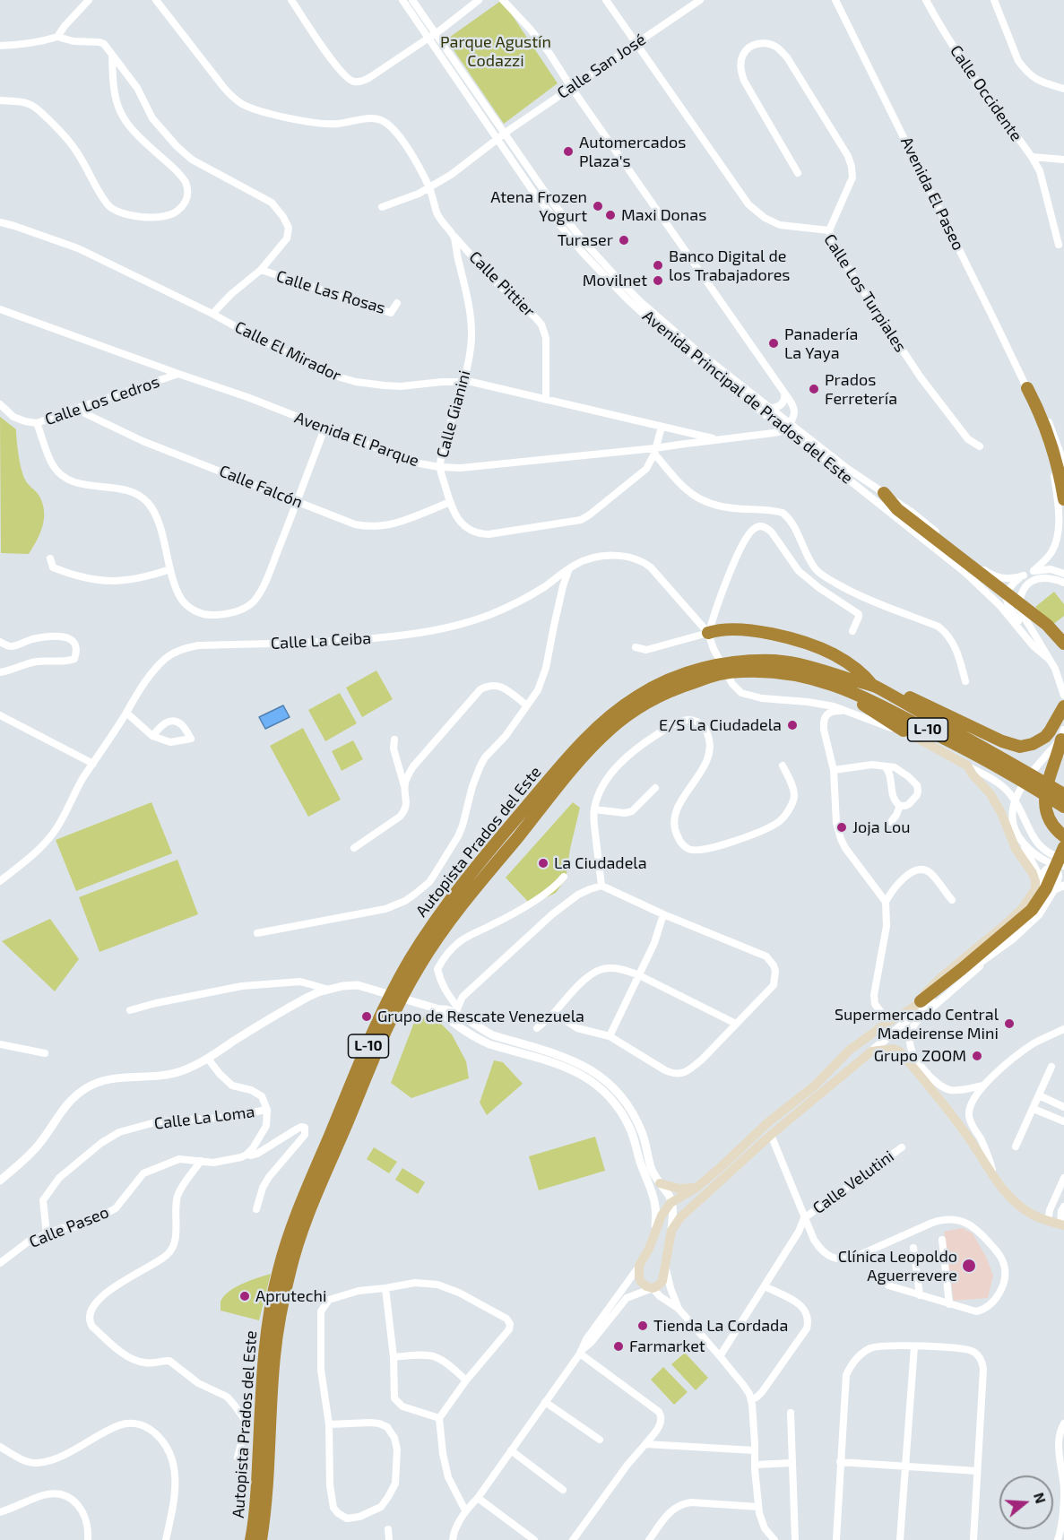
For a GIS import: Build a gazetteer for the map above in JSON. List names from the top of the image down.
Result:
{
  "streets": {
    "highway": ["L-10", "Autopista Prados del Este"],
    "street": [
      "Calle San José",
      "Calle Occidente",
      "Avenida El Paseo",
      "Calle Pittier",
      "Calle Las Rosas",
      "Calle Los Turpiales",
      "Calle El Mirador",
      "Avenida Principal de Prados del Este",
      "Calle Los Cedros",
      "Calle Gianini",
      "Avenida El Parque",
      "Calle Falcón",
      "Calle La Ceiba",
      "Calle La Loma",
      "Calle Velutini",
      "Calle Paseo"
    ]
  },
  "crossings": [
    ["Calle San José", "Calle Los Turpiales"],
    ["Calle San José", "Avenida Principal de Prados del Este"],
    ["Calle San José", "Calle Gianini"],
    ["Calle Pittier", "Calle El Mirador"],
    ["Calle Pittier", "Calle Gianini"],
    ["Calle El Mirador", "Calle Gianini"],
    ["Calle El Mirador", "Avenida El Parque"],
    ["Avenida Principal de Prados del Este", "Avenida El Parque"],
    ["Calle Los Cedros", "Avenida El Parque"],
    ["Calle Los Cedros", "Calle Falcón"],
    ["Calle Gianini", "Avenida El Parque"],
    ["Calle Gianini", "Calle Falcón"],
    ["Calle La Loma", "Calle Paseo"]
  ],
  "parks": ["Parque Agustín Codazzi"],
  "places": [
    "Automercados Plaza's",
    "Atena Frozen Yogurt",
    "Maxi Donas",
    "Turaser",
    "Banco Digital de los Trabajadores",
    "Movilnet",
    "Panadería La Yaya",
    "Prados Ferretería",
    "E/S La Ciudadela",
    "Joja Lou",
    "La Ciudadela",
    "Grupo de Rescate Venezuela",
    "Supermercado Central Madeirense Mini",
    "Grupo ZOOM",
    "Clínica Leopoldo Aguerrevere",
    "Aprutechi",
    "Tienda La Cordada",
    "Farmarket"
  ],
  "north": "right"
}
